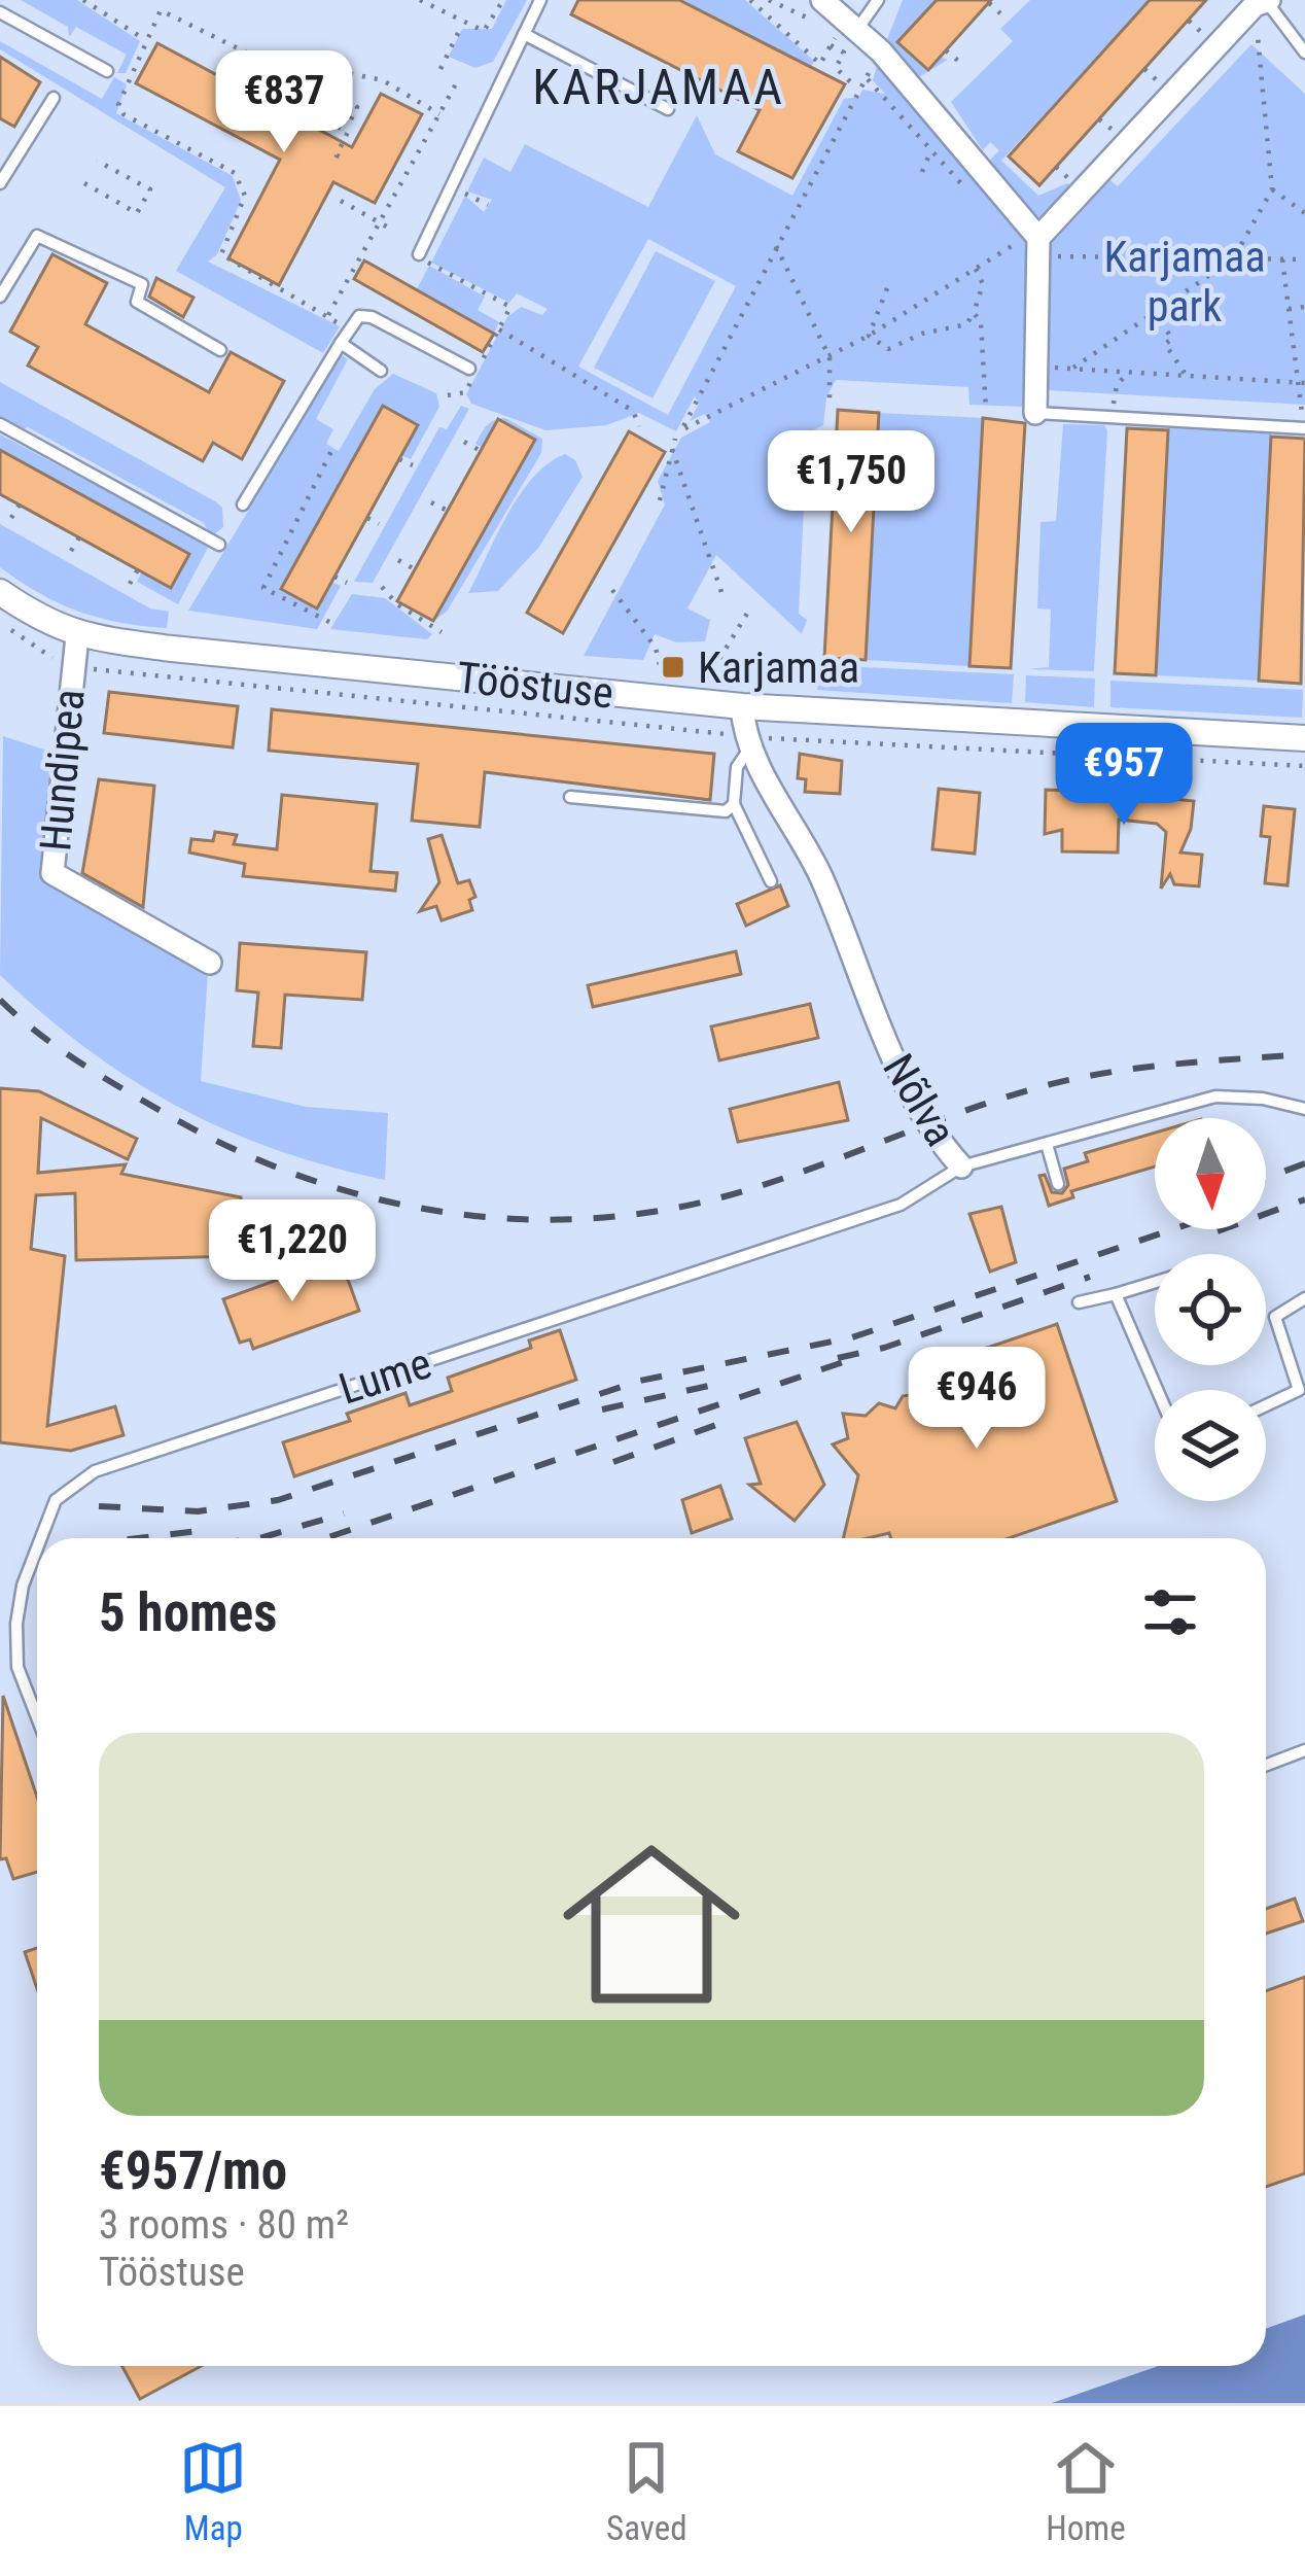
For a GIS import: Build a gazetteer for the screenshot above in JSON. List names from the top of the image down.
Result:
{
  "streets": {
    "street": ["Tööstuse", "Hundipea", "Nõlva"],
    "lane": ["Lume"]
  },
  "crossings": [
    ["Tööstuse", "Hundipea"],
    ["Tööstuse", "Nõlva"],
    ["Nõlva", "Lume"]
  ],
  "districts": ["KARJAMAA"],
  "parks": ["Karjamaa park"],
  "places": {
    "transit": ["Karjamaa"]
  },
  "north": "bottom",
  "page": {
    "price": [
      "€837",
      "€1,750",
      "€957",
      "€1,220",
      "€946"
    ],
    "heading": "5 homes",
    "list": [
      {
        "name": "€957/mo",
        "note": "3 rooms · 80 m² · Tööstuse"
      }
    ],
    "tabs": ["Map", "Saved", "Home"]
  }
}
